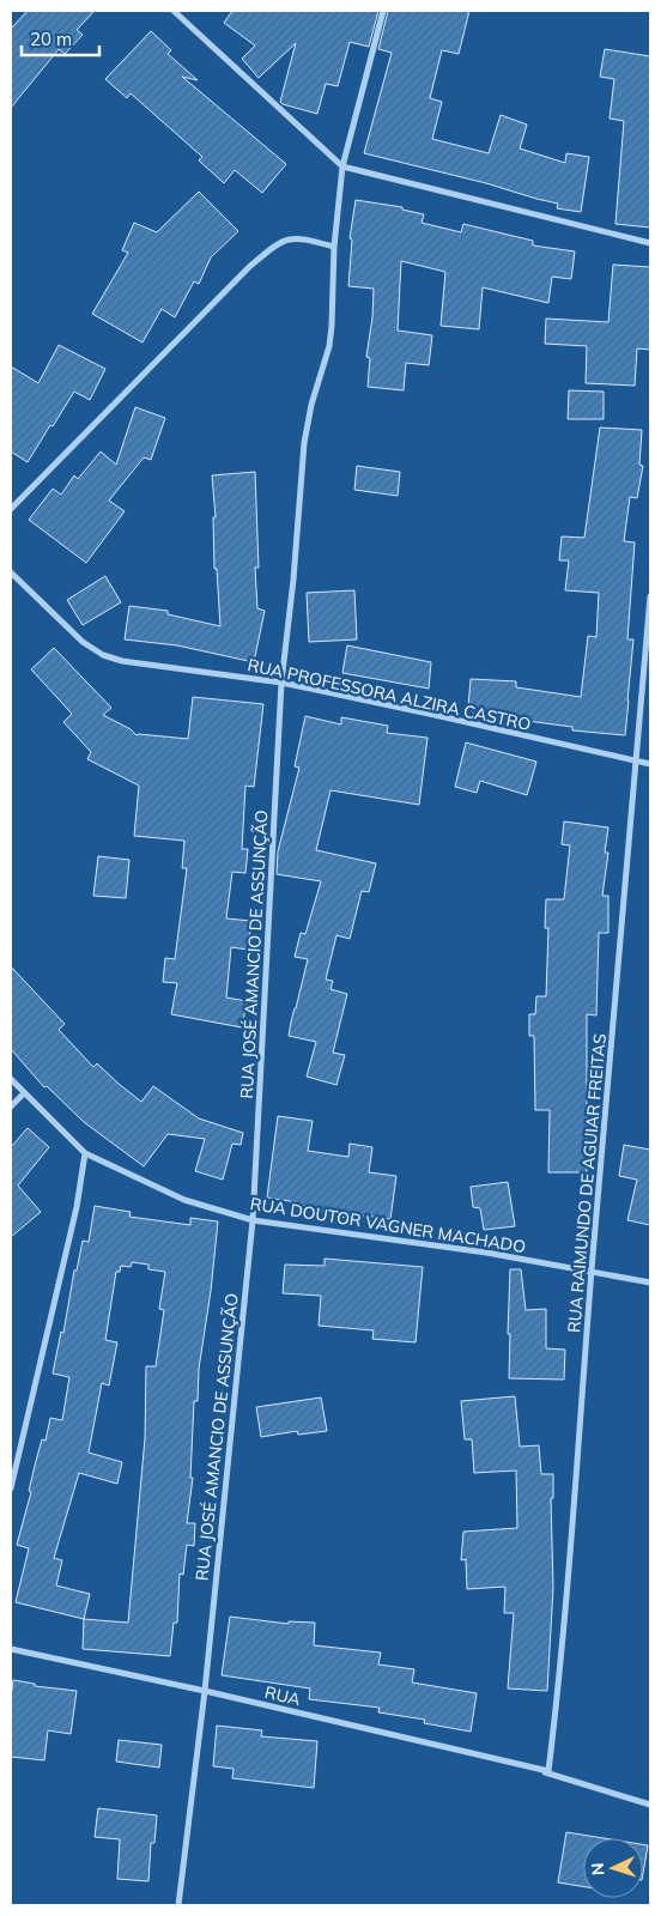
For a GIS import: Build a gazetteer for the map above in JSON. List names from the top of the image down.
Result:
{
  "streets": {
    "street": [
      "RUA PROFESSORA ALZIRA CASTRO",
      "RUA JOSÉ AMANCIO DE ASSUNÇÃO",
      "RUA RAIMUNDO DE AGUIAR FREITAS",
      "RUA DOUTOR VAGNER MACHADO",
      "RUA"
    ]
  },
  "crossings": [
    ["RUA PROFESSORA ALZIRA CASTRO", "RUA JOSÉ AMANCIO DE ASSUNÇÃO"],
    ["RUA PROFESSORA ALZIRA CASTRO", "RUA RAIMUNDO DE AGUIAR FREITAS"],
    ["RUA JOSÉ AMANCIO DE ASSUNÇÃO", "RUA DOUTOR VAGNER MACHADO"],
    ["RUA JOSÉ AMANCIO DE ASSUNÇÃO", "RUA"],
    ["RUA RAIMUNDO DE AGUIAR FREITAS", "RUA DOUTOR VAGNER MACHADO"],
    ["RUA RAIMUNDO DE AGUIAR FREITAS", "RUA"]
  ],
  "scale_bar": "20 m",
  "north": "left"
}
